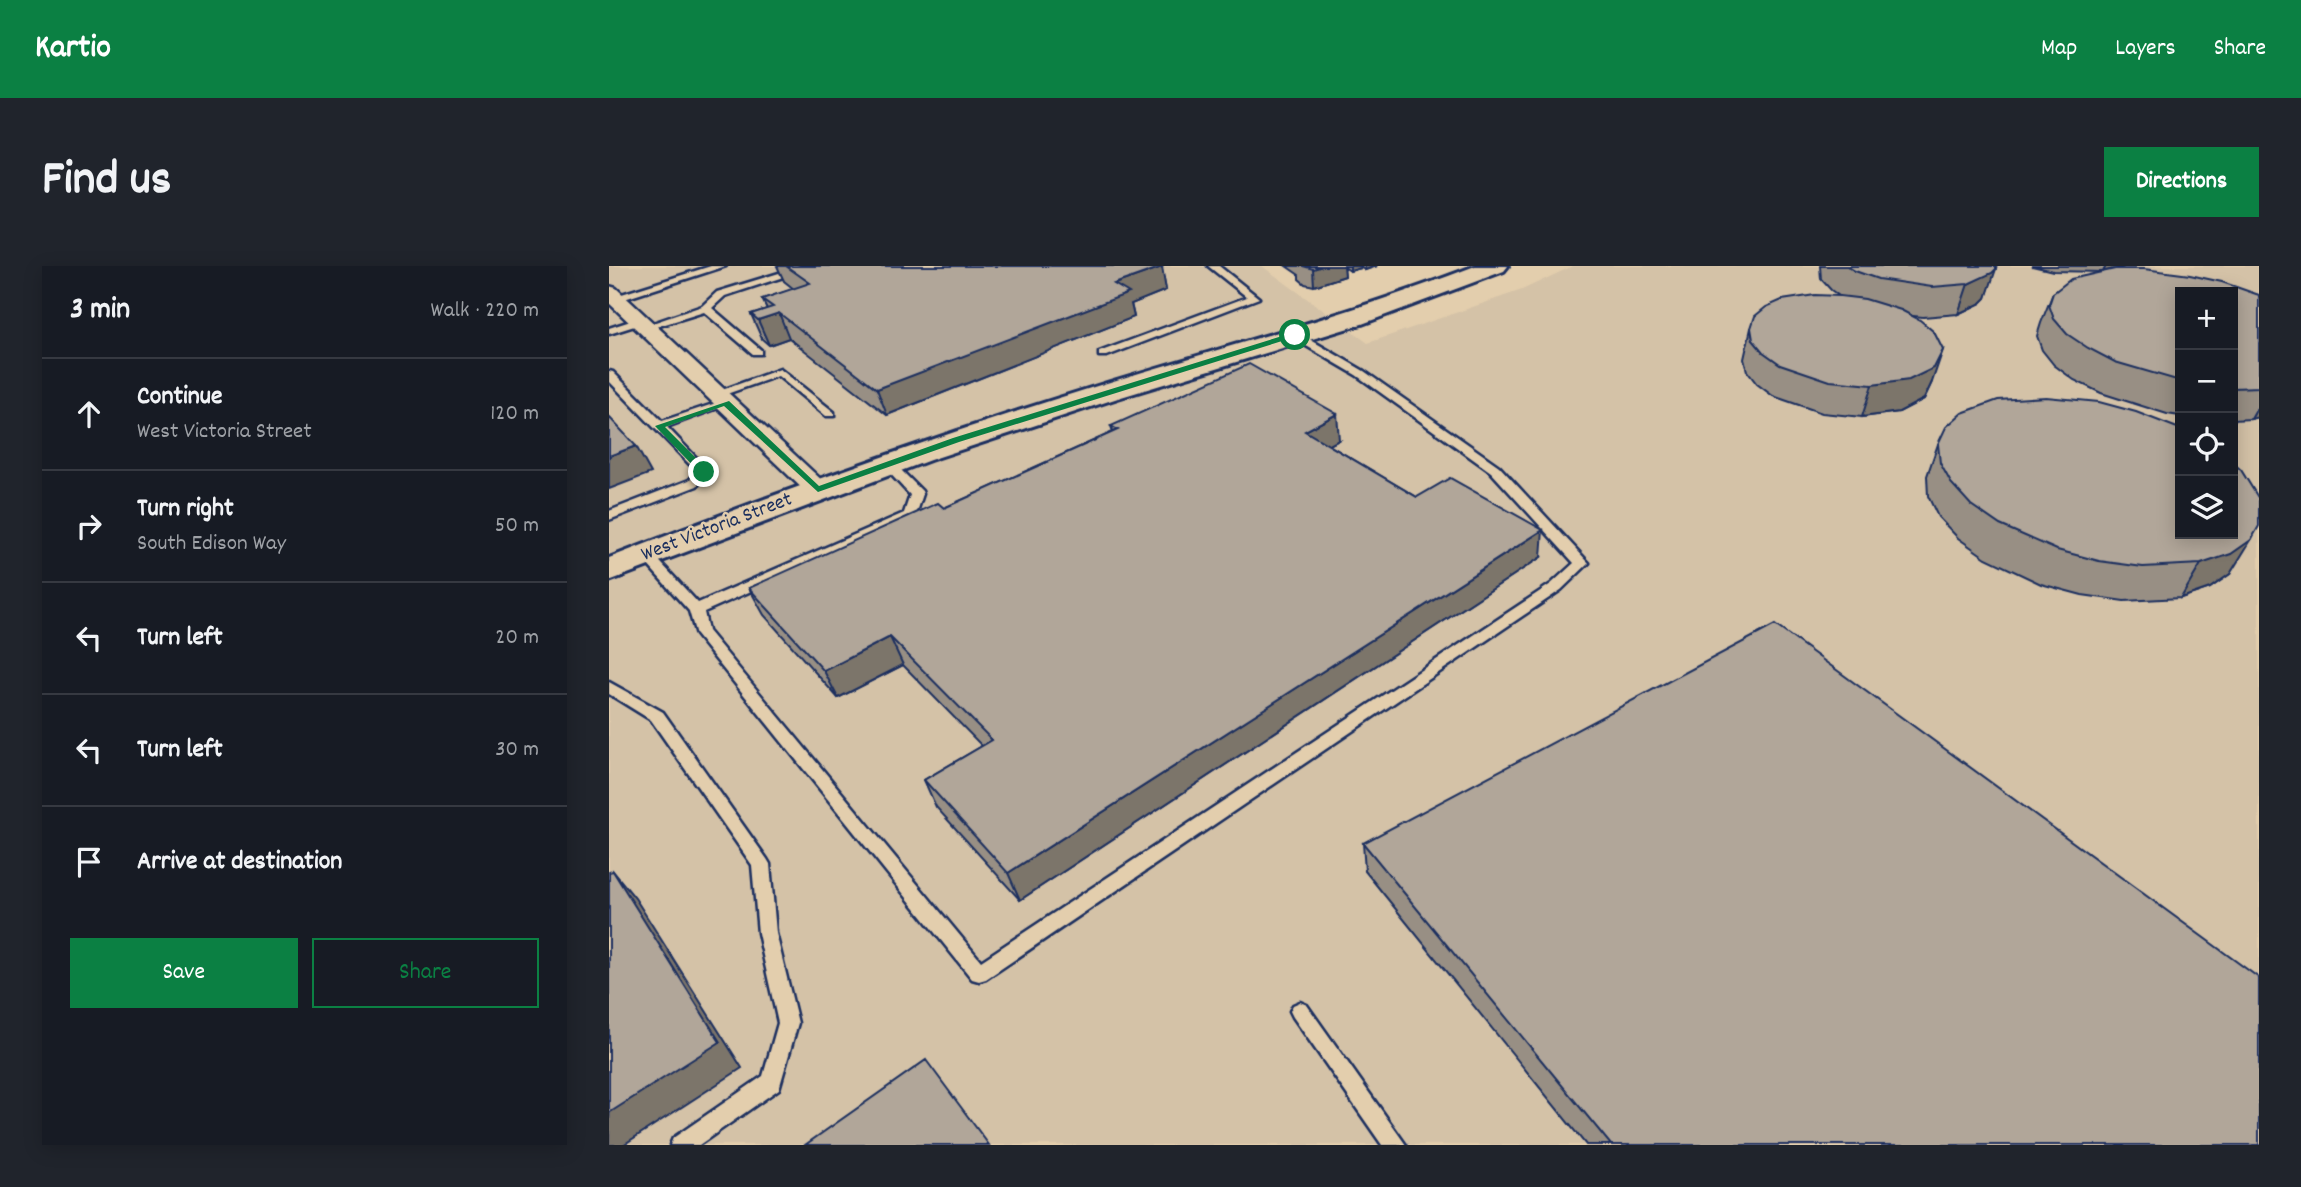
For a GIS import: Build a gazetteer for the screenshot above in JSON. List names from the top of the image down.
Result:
{
  "streets": {
    "street": ["West Victoria Street"]
  },
  "page": {
    "header": "Kartio",
    "nav": ["Map", "Layers", "Share"],
    "title": "Find us",
    "buttons": [
      "Directions",
      ["Save", "Share"]
    ],
    "heading": ["3 min", "Walk · 220 m"],
    "map_buttons": ["+", "−"],
    "list": [
      ["Continue", "West Victoria Street", "120 m"],
      ["Turn right", "South Edison Way", "50 m"],
      ["Turn left", "20 m"],
      ["Turn left", "30 m"],
      "Arrive at destination"
    ]
  }
}
